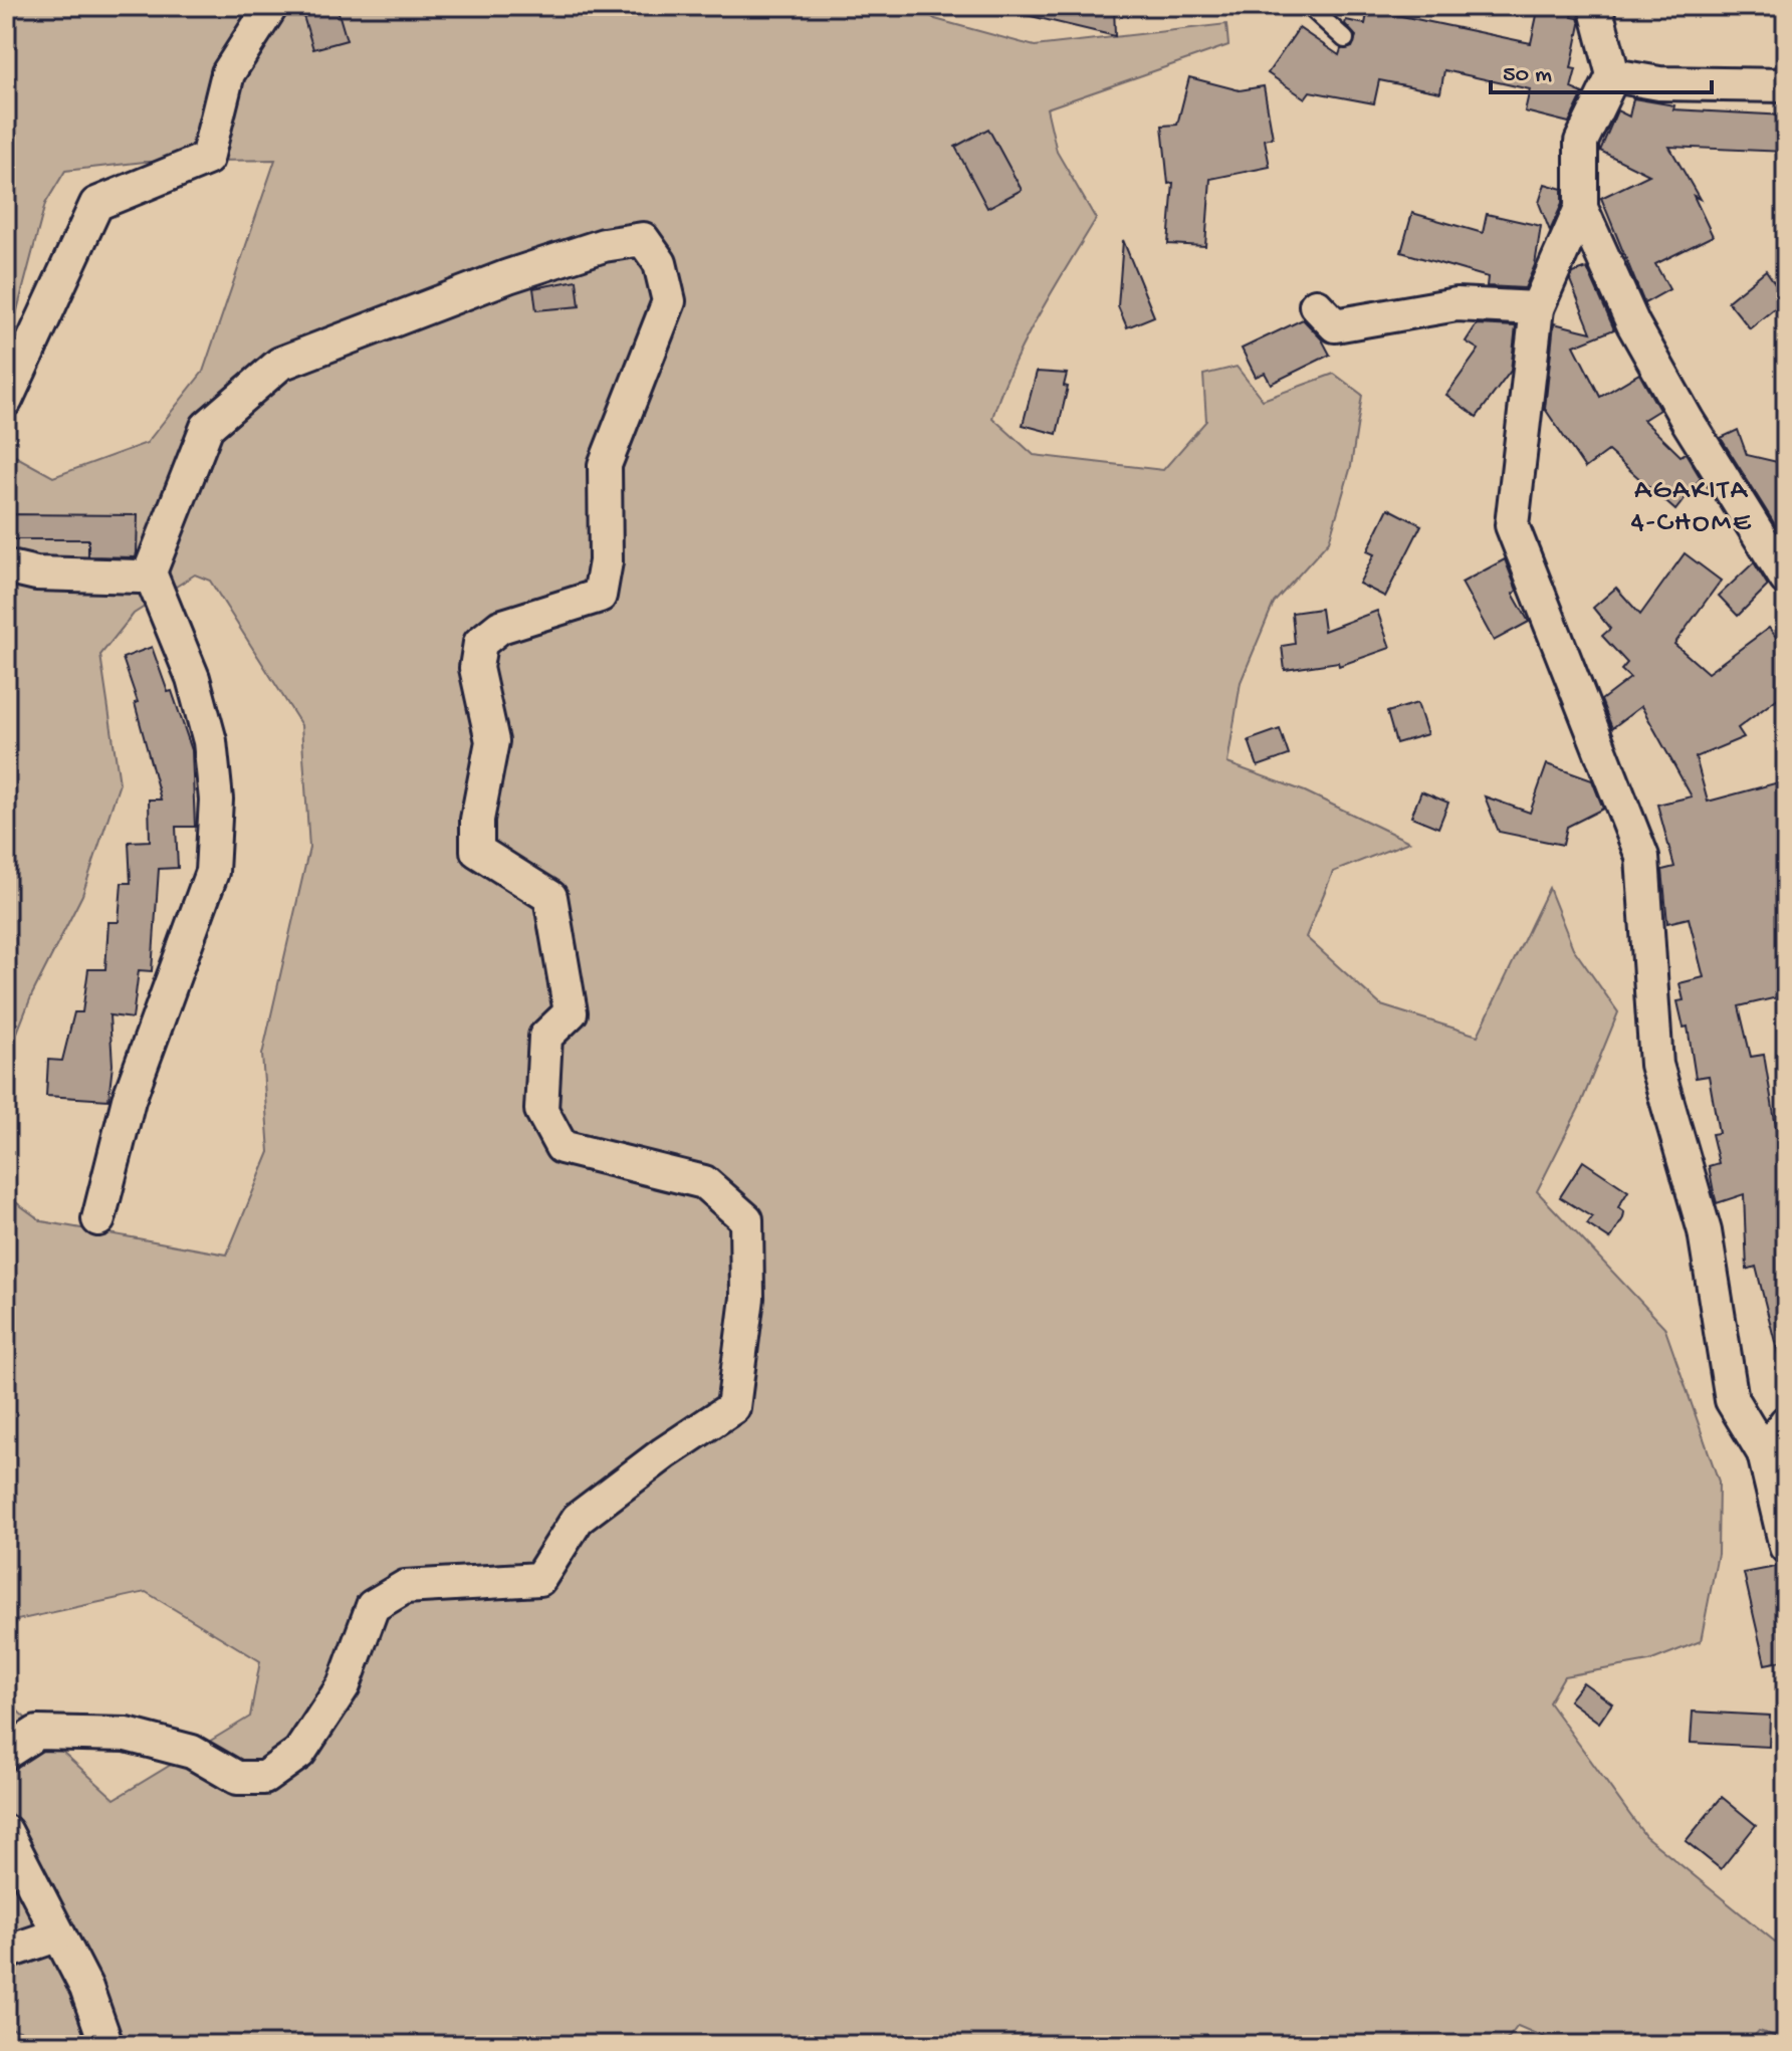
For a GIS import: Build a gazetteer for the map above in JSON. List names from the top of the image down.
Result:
{
  "districts": ["AGAKITA 4-CHOME"],
  "scale_bar": "50 m"
}
